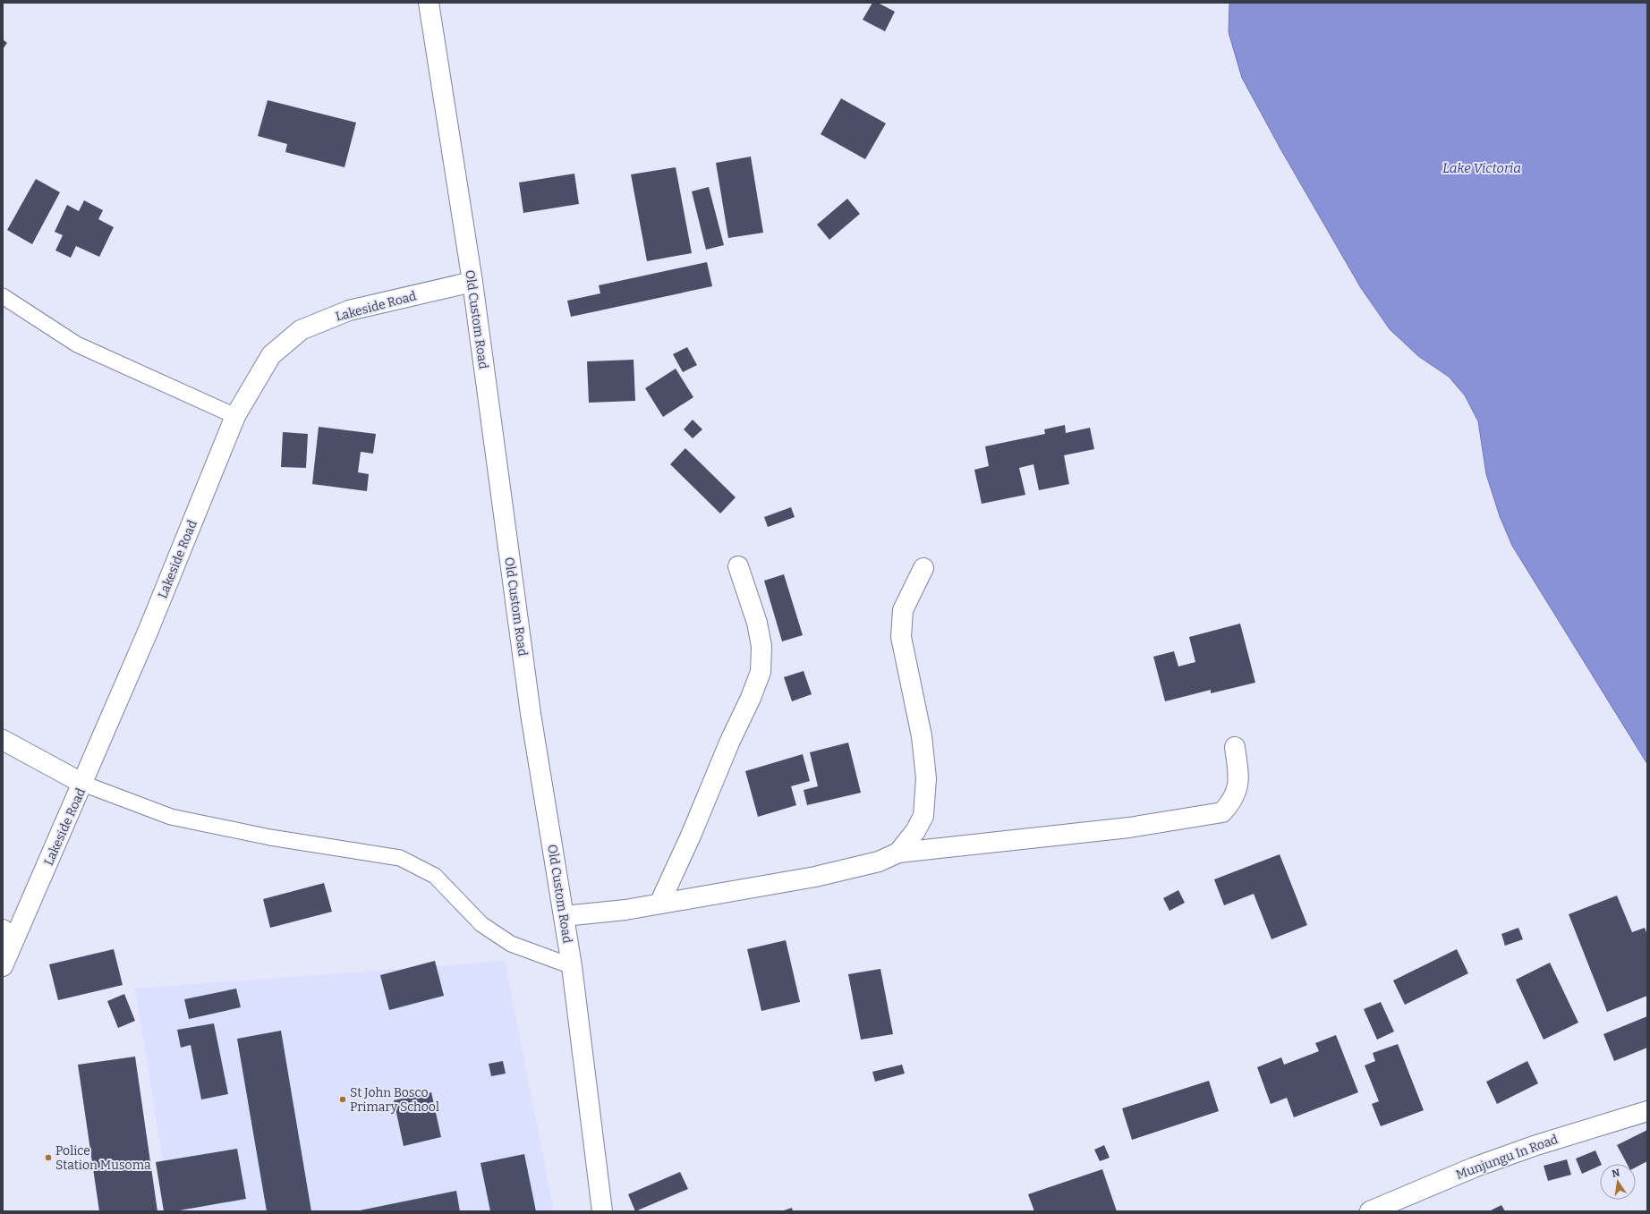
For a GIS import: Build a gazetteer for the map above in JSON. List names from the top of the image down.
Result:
{
  "streets": {
    "street": ["Lakeside Road", "Old Custom Road", "Munjungu In Road"]
  },
  "crossings": [
    ["Lakeside Road", "Old Custom Road"]
  ],
  "water": ["Lake Victoria"],
  "places": ["St John Bosco Primary School", "Police Station Musoma"],
  "north": "top"
}
